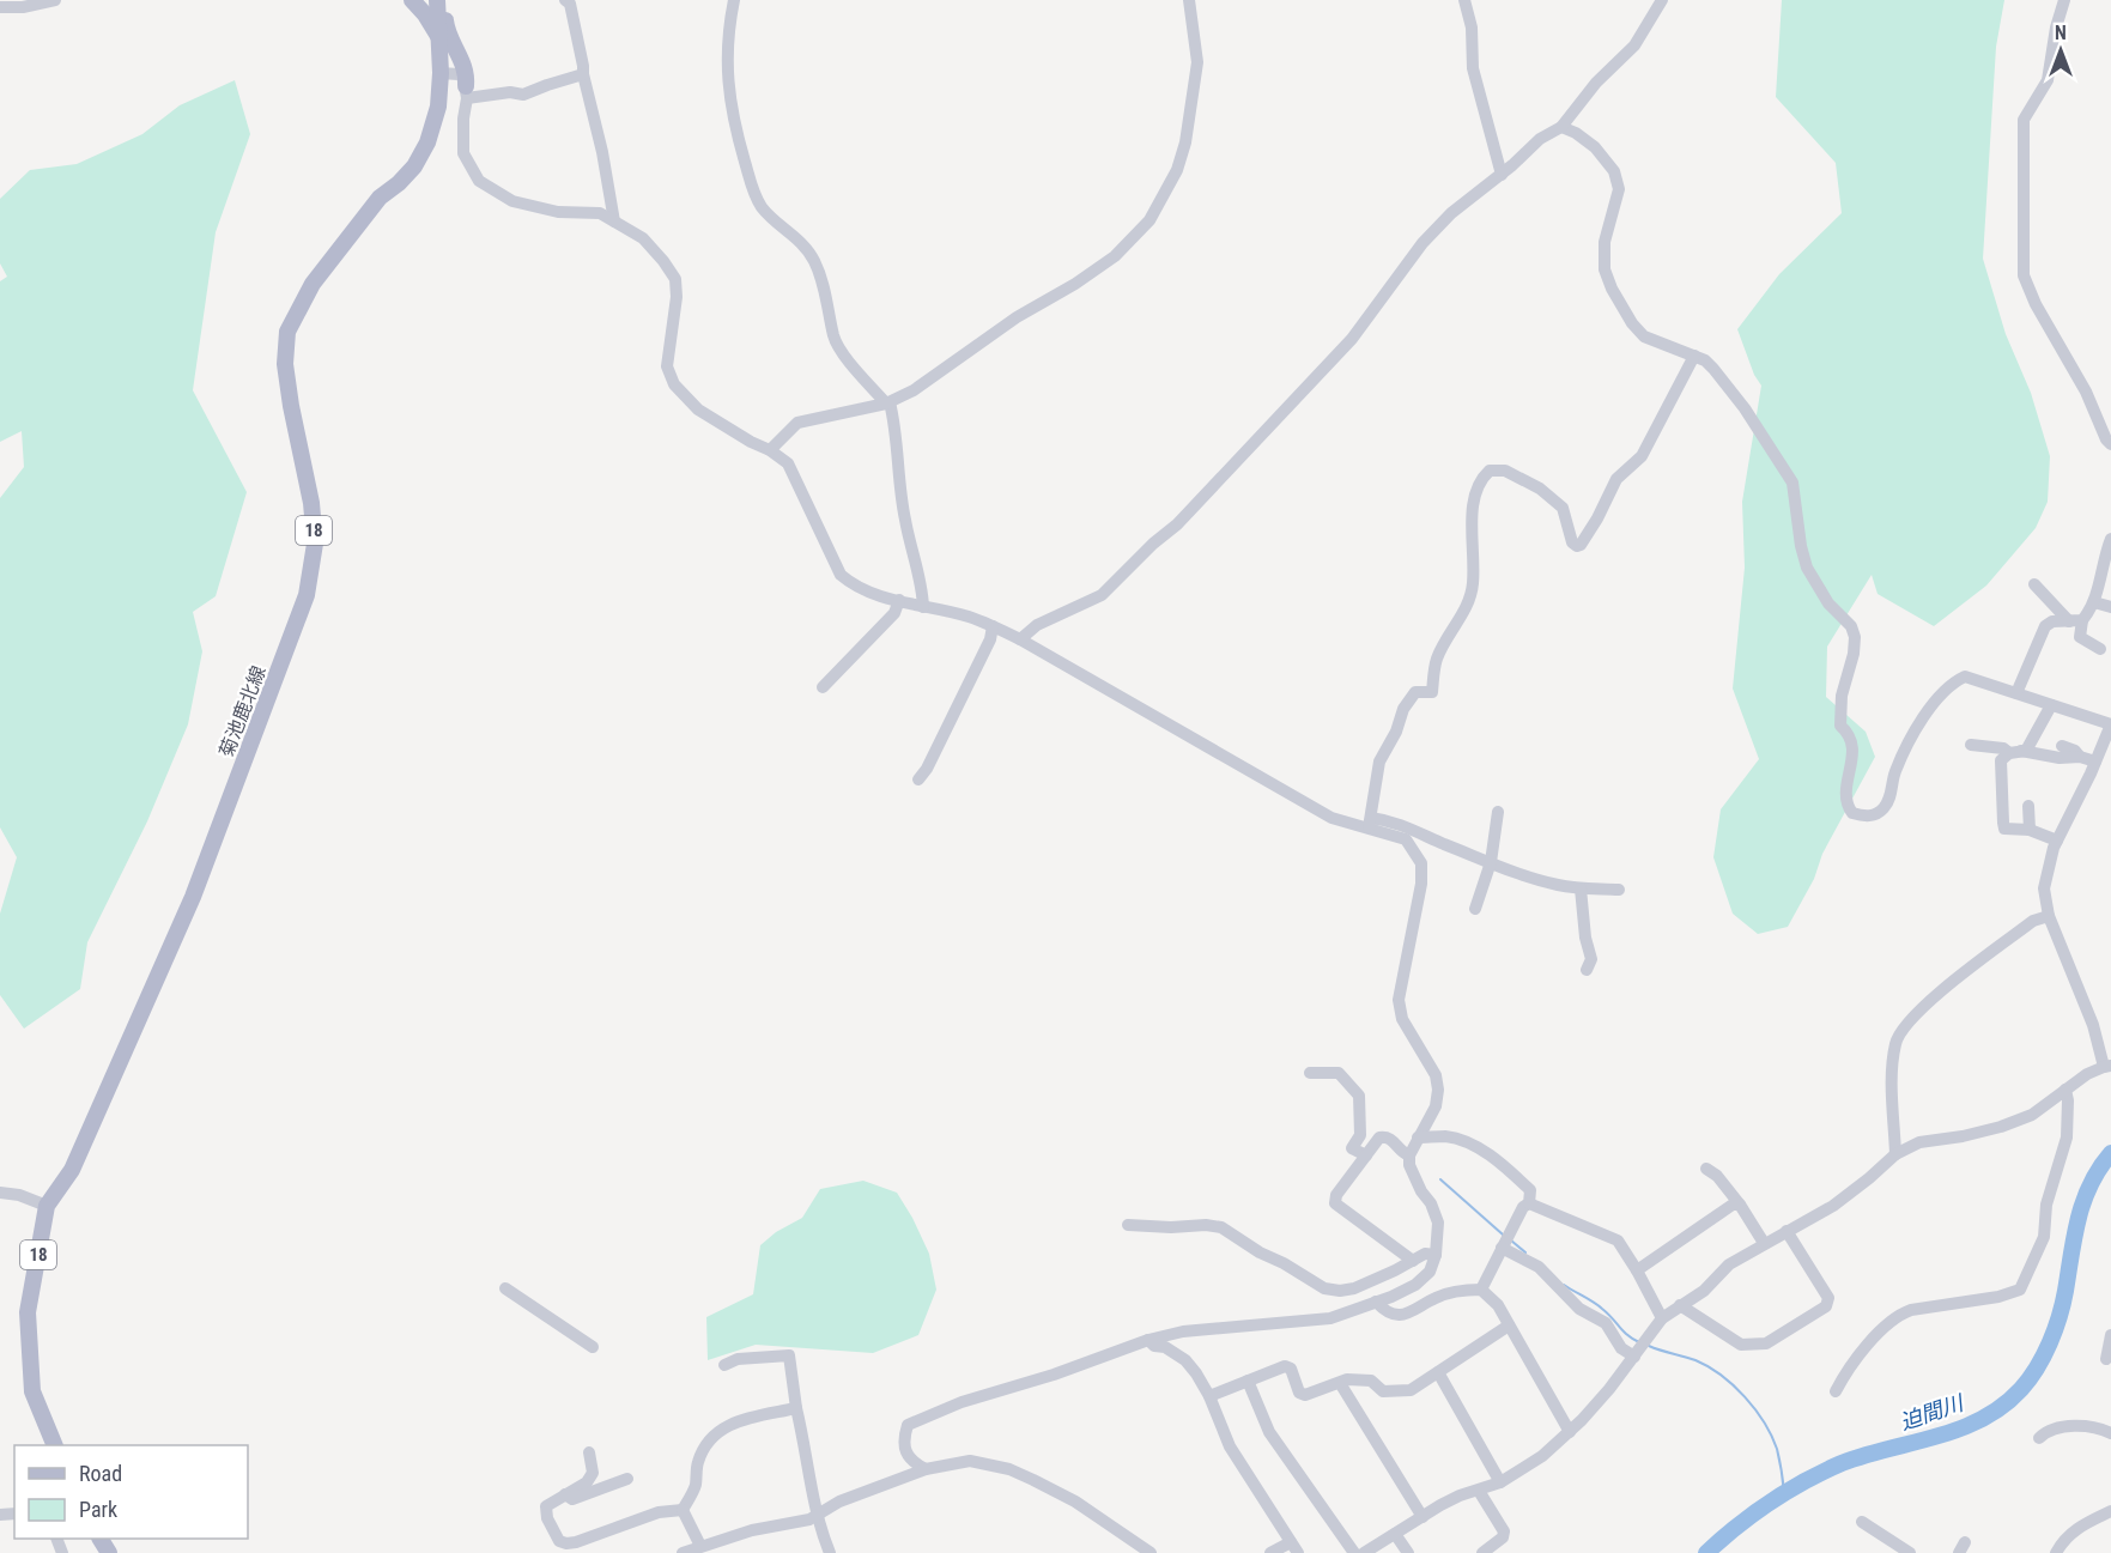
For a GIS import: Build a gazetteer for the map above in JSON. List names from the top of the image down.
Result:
{
  "streets": {
    "main road": ["18", "菊池鹿北線"]
  },
  "water": ["迫間川"],
  "legend": ["Road", "Park"],
  "north": "top"
}
